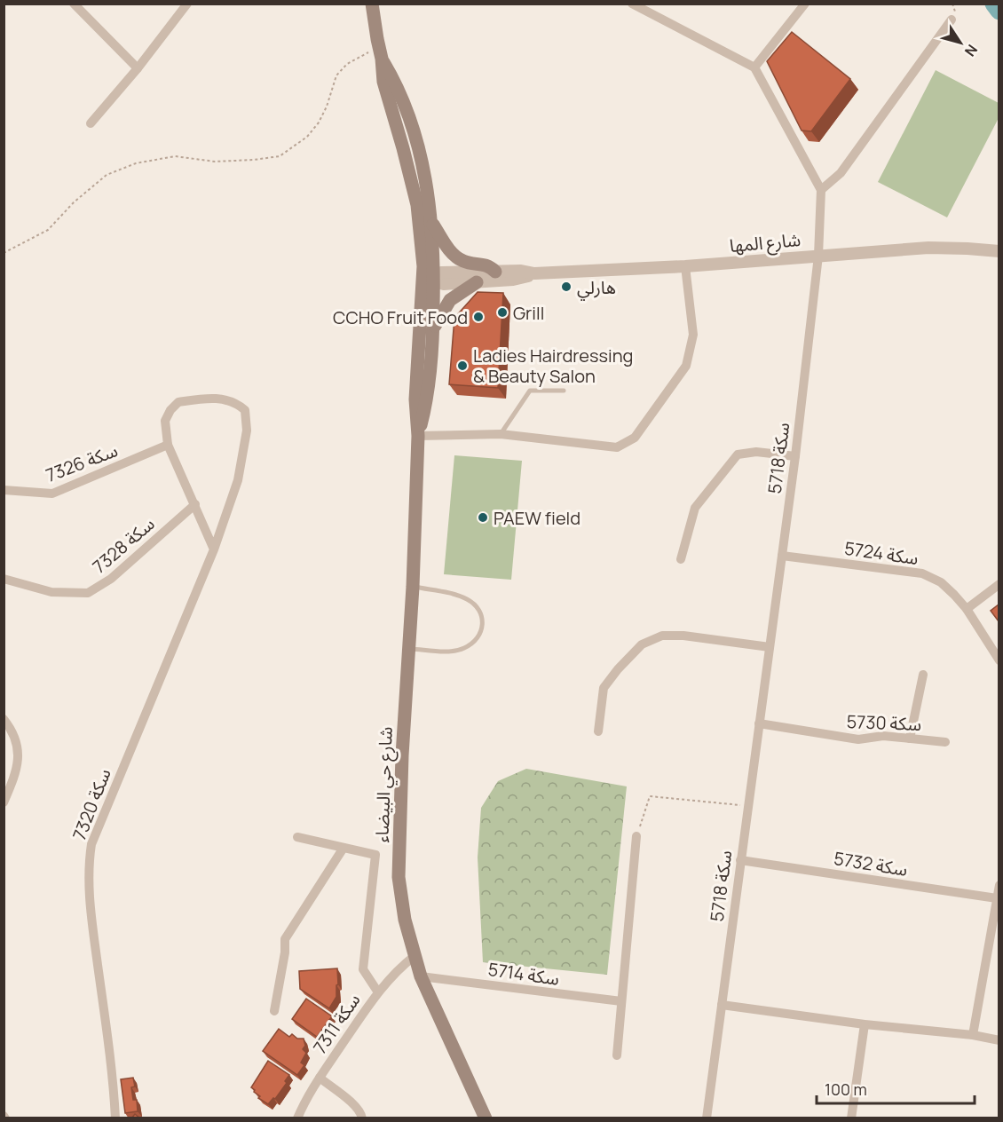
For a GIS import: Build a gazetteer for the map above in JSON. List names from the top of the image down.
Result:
{
  "streets": {
    "main road": ["شارع حي البيضاء"],
    "street": [
      "شارع المها",
      "سكة 5718",
      "سكة 7326",
      "سكة 7328",
      "سكة 5724",
      "سكة 5730",
      "سكة 7320",
      "سكة 5732",
      "سكة 5714",
      "سكة 7311"
    ]
  },
  "crossings": [
    ["شارع المها", "سكة 5718"],
    ["سكة 5718", "سكة 5724"],
    ["سكة 5718", "سكة 5730"],
    ["سكة 5718", "سكة 5732"],
    ["سكة 7326", "سكة 7320"],
    ["سكة 7328", "سكة 7320"],
    ["شارع حي البيضاء", "سكة 5714"],
    ["شارع حي البيضاء", "سكة 7311"]
  ],
  "places": [
    "هارلي",
    "Grill",
    "CCHO Fruit Food",
    "Ladies Hairdressing & Beauty Salon",
    "PAEW field"
  ],
  "scale_bar": "100 m",
  "north": "bottom right"
}
